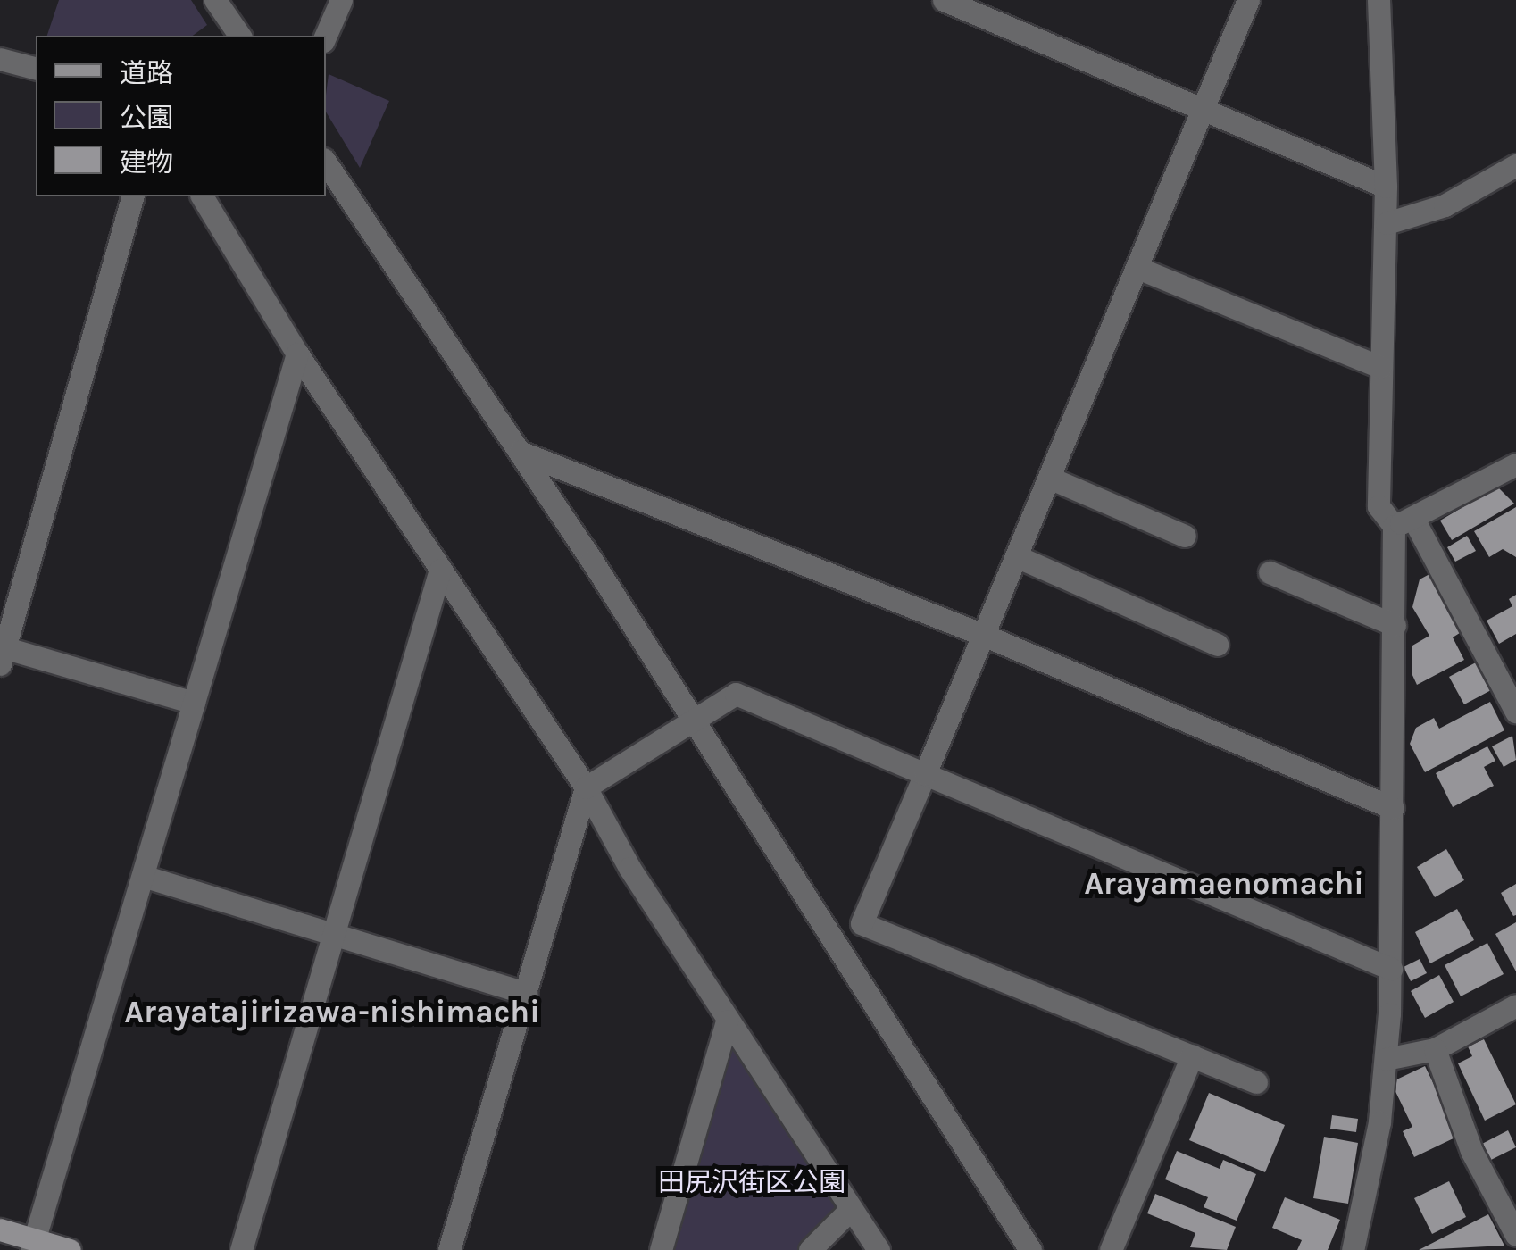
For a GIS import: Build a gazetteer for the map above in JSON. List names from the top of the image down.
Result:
{
  "districts": ["Arayamaenomachi", "Arayatajirizawa-nishimachi"],
  "parks": ["田尻沢街区公園"],
  "legend": ["道路", "公園", "建物"]
}
